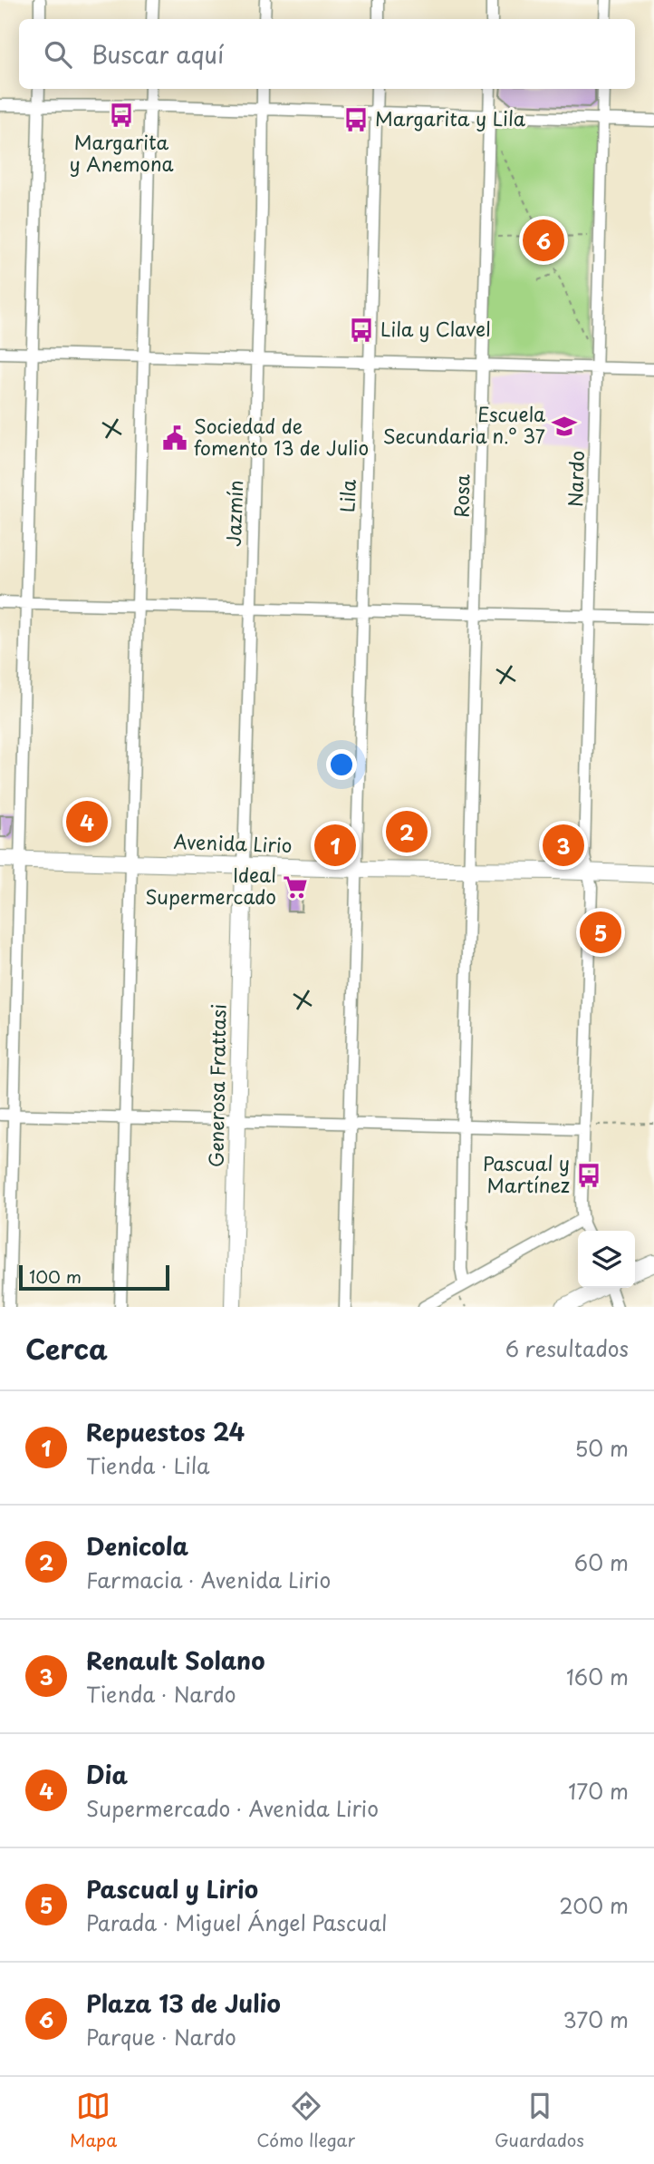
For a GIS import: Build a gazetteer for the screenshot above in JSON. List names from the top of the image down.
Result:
{
  "streets": {
    "main road": ["Avenida Lirio", "Generosa Frattasi"],
    "street": [
      "Nardo",
      "Lila",
      "Rosa",
      "Jazmín"
    ]
  },
  "crossings": [
    ["Nardo", "Avenida Lirio"],
    ["Lila", "Avenida Lirio"],
    ["Rosa", "Avenida Lirio"],
    ["Jazmín", "Avenida Lirio"],
    ["Jazmín", "Generosa Frattasi"],
    ["Avenida Lirio", "Generosa Frattasi"]
  ],
  "places": {
    "bus stop": [
      "Margarita y Anemona",
      "Margarita y Lila",
      "Lila y Clavel",
      "Pascual y Martínez"
    ],
    "school or university": ["Escuela Secundaria n.° 37"],
    "public building": ["Sociedad de fomento 13 de Julio"],
    "supermarket": ["Ideal Supermercado"]
  },
  "scale_bar": "100 m",
  "page": {
    "search": "Buscar aquí",
    "pins": [
      "6",
      "4",
      "2",
      "1",
      "3",
      "5"
    ],
    "scale": "100 m",
    "heading": ["Cerca", "6 resultados"],
    "list": [
      {
        "mark": "1",
        "name": "Repuestos 24",
        "note": "Tienda · Lila",
        "value": "50 m"
      },
      {
        "mark": "2",
        "name": "Denicola",
        "note": "Farmacia · Avenida Lirio",
        "value": "60 m"
      },
      {
        "mark": "3",
        "name": "Renault Solano",
        "note": "Tienda · Nardo",
        "value": "160 m"
      },
      {
        "mark": "4",
        "name": "Dia",
        "note": "Supermercado · Avenida Lirio",
        "value": "170 m"
      },
      {
        "mark": "5",
        "name": "Pascual y Lirio",
        "note": "Parada · Miguel Ángel Pascual",
        "value": "200 m"
      },
      {
        "mark": "6",
        "name": "Plaza 13 de Julio",
        "note": "Parque · Nardo",
        "value": "370 m"
      }
    ],
    "nav": ["Mapa", "Cómo llegar", "Guardados"]
  }
}
